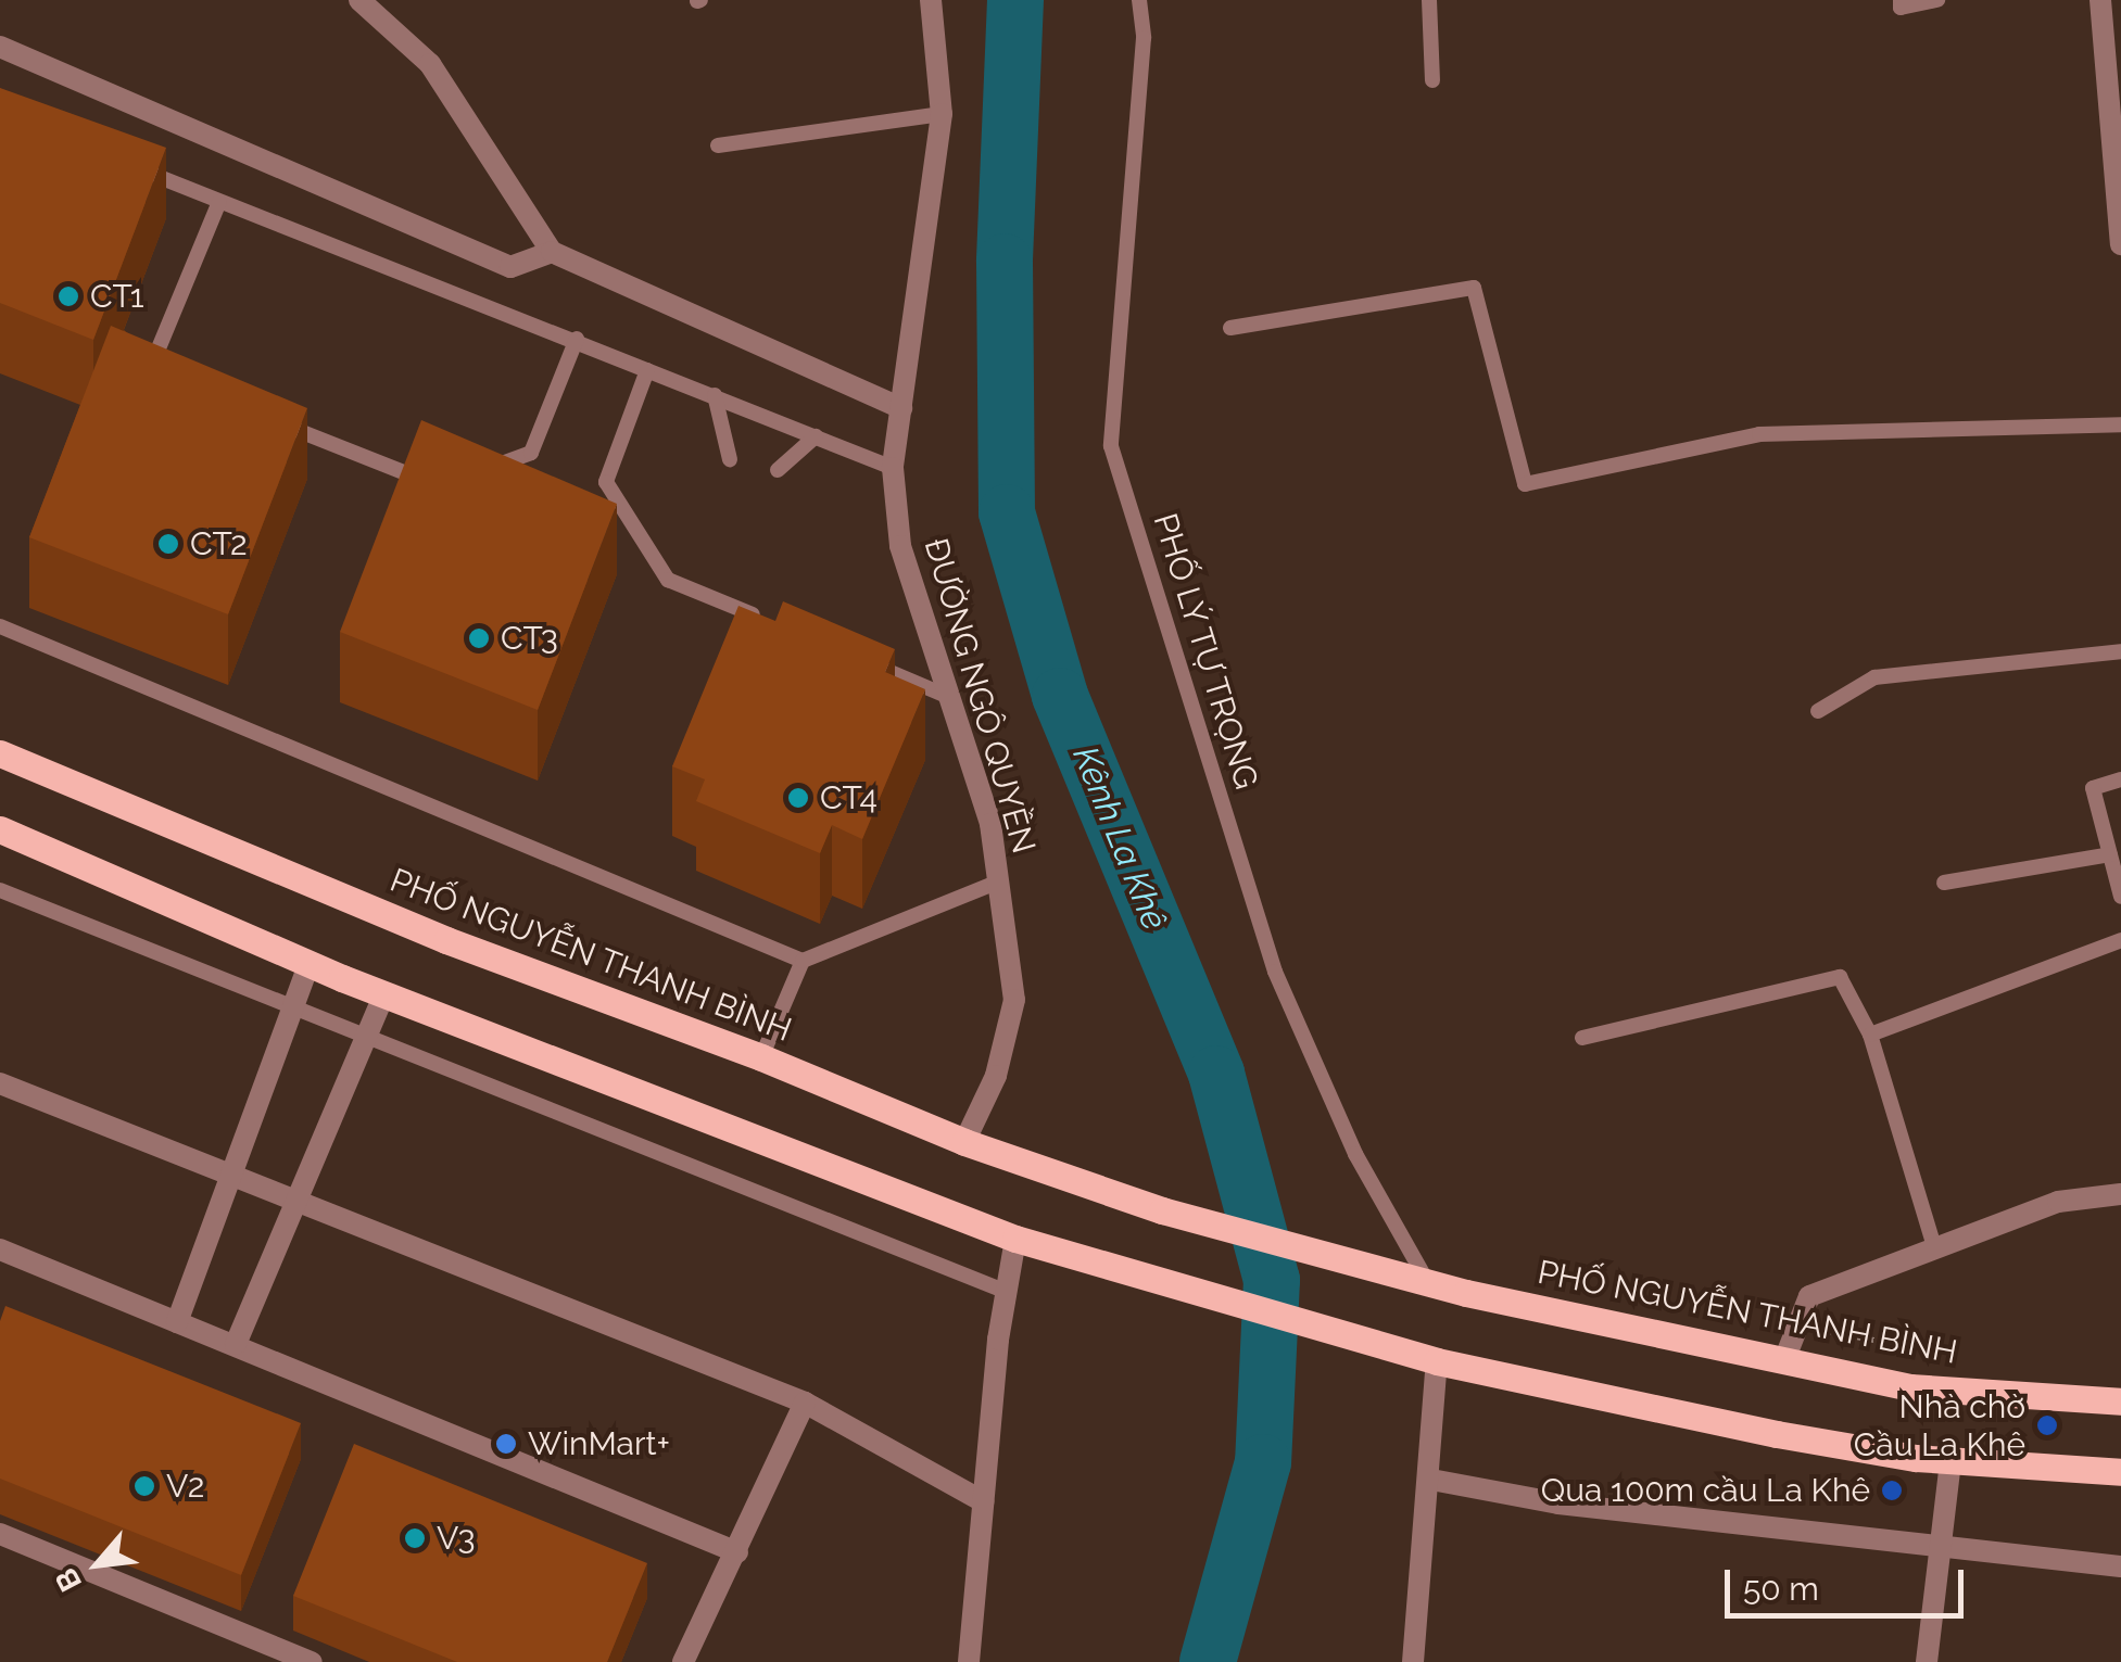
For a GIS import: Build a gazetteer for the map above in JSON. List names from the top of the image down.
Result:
{
  "streets": {
    "main road": ["PHỐ NGUYỄN THANH BÌNH"],
    "street": ["ĐƯỜNG NGÔ QUYỀN"],
    "lane": ["PHỐ LÝ TỰ TRỌNG"]
  },
  "crossings": [
    ["PHỐ LÝ TỰ TRỌNG", "PHỐ NGUYỄN THANH BÌNH"],
    ["ĐƯỜNG NGÔ QUYỀN", "PHỐ NGUYỄN THANH BÌNH"]
  ],
  "water": ["Kênh La Khê"],
  "places": [
    "CT1",
    "CT2",
    "CT3",
    "CT4",
    "Nhà chờ Cầu La Khê",
    "WinMart+",
    "V2",
    "Qua 100m cầu La Khê",
    "V3"
  ],
  "scale_bar": "50 m",
  "north": "bottom left"
}
